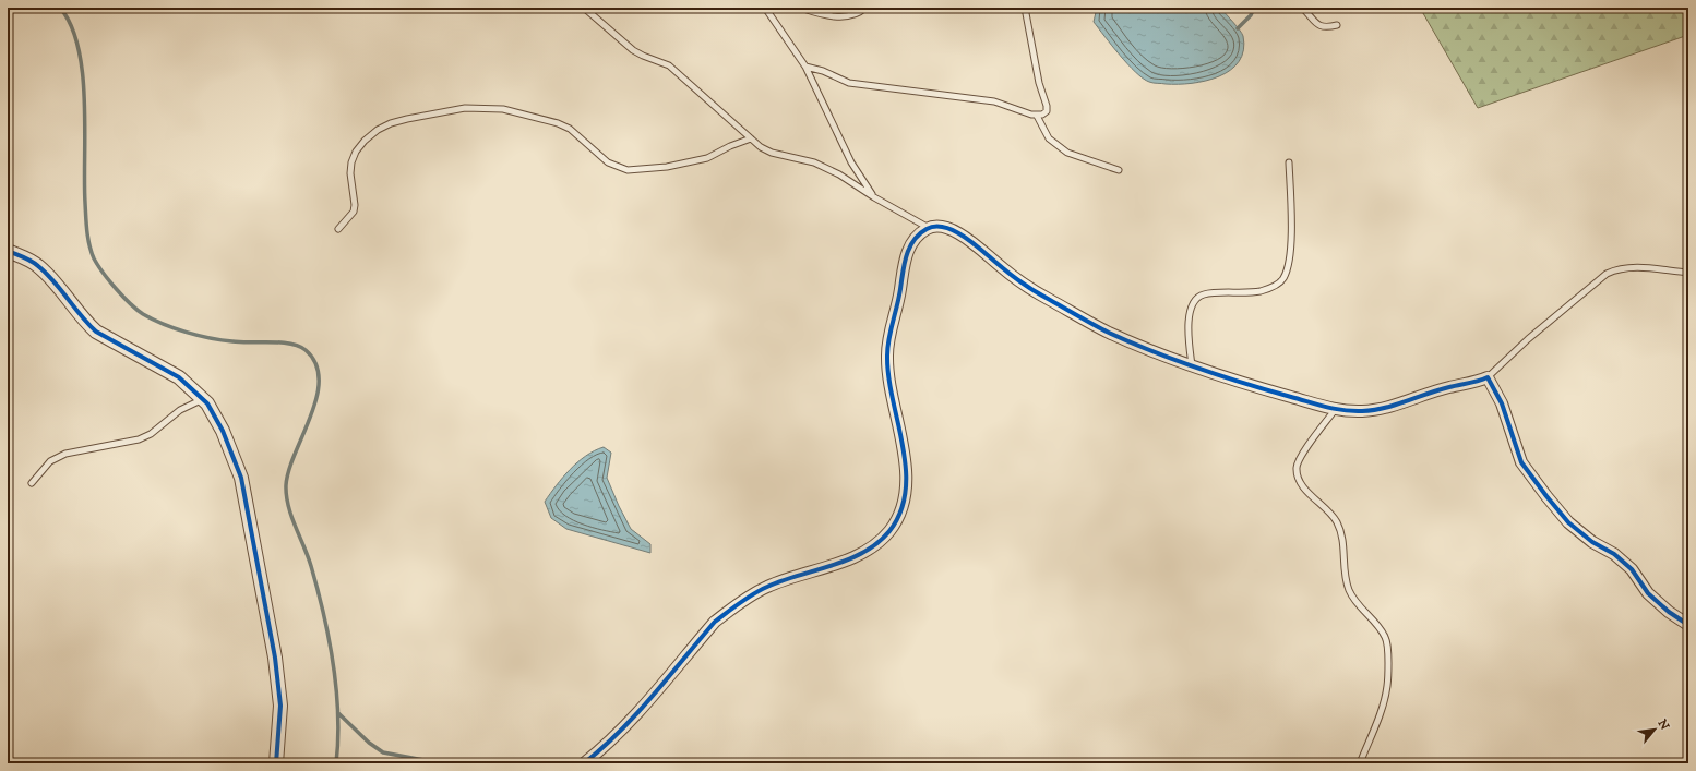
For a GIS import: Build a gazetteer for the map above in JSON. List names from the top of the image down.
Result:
{
  "north": "top right"
}
